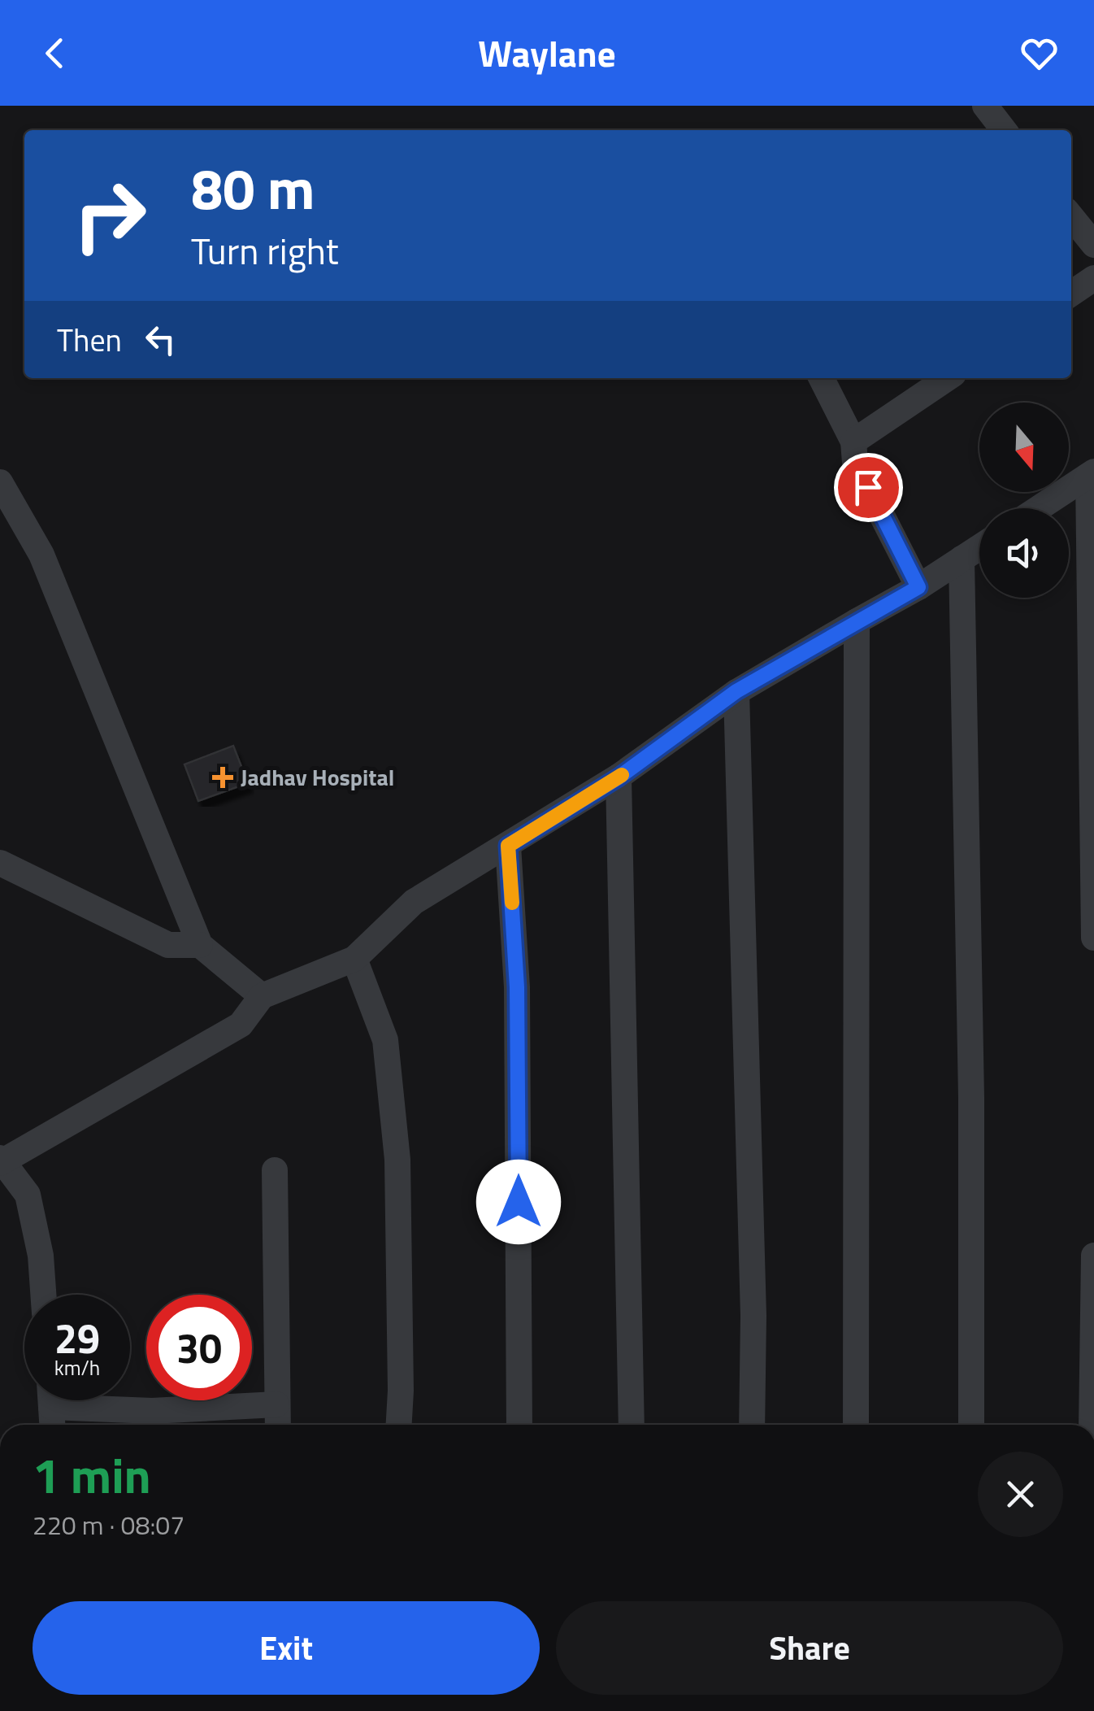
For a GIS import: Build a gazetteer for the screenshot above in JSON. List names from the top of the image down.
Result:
{
  "places": {
    "health": ["Jadhav Hospital"]
  },
  "north": "bottom",
  "page": {
    "header": "Waylane",
    "turn": ["80 m", "Turn right"],
    "then": "Then",
    "speed": "29 km/h",
    "limit": "30",
    "heading": ["1 min", "220 m · 08:07"],
    "buttons": ["Exit", "Share"]
  }
}
